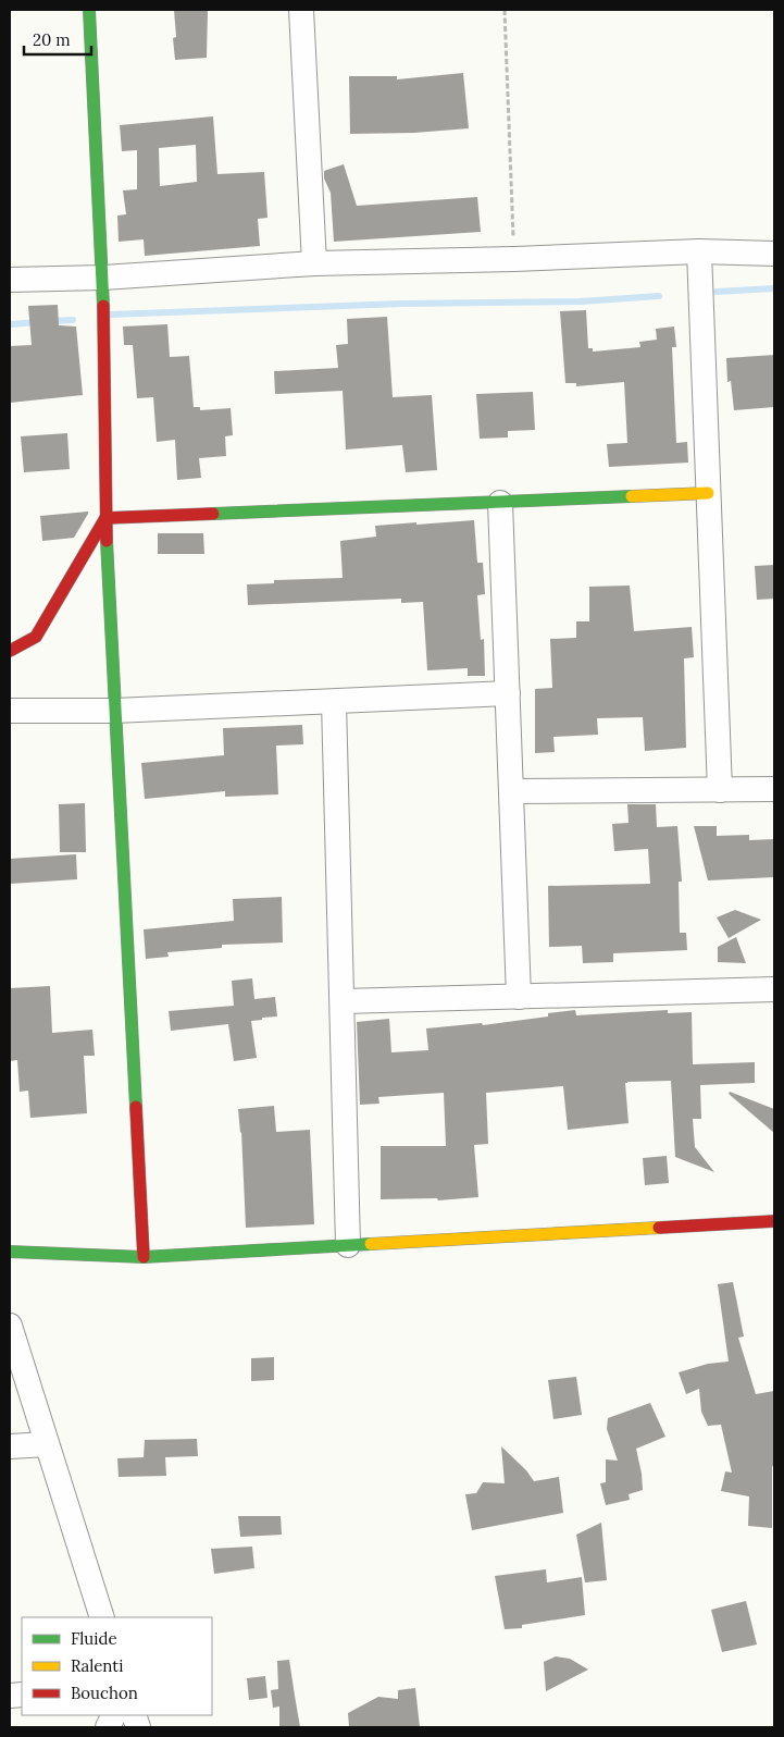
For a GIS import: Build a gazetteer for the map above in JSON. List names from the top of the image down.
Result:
{
  "legend": ["Fluide", "Ralenti", "Bouchon"],
  "scale_bar": "20 m"
}
